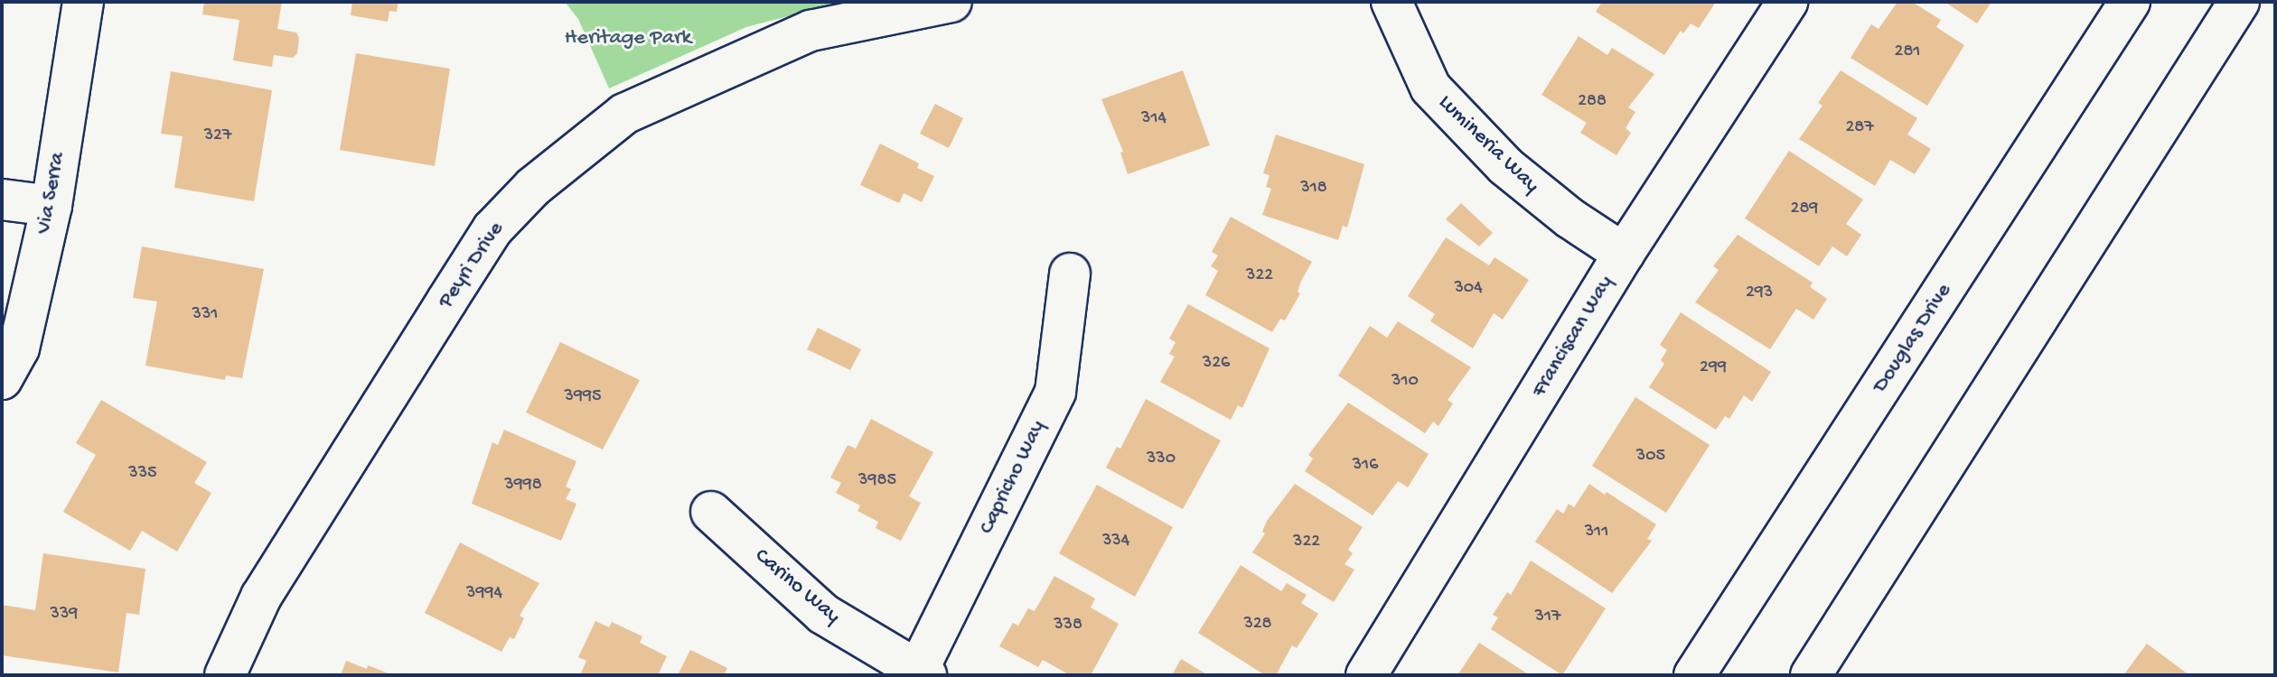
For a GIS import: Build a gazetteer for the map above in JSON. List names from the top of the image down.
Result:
{
  "streets": {
    "street": [
      "Lumineria Way",
      "Via Serra",
      "Peyri Drive",
      "Franciscan Way",
      "Douglas Drive",
      "Capricho Way",
      "Carino Way"
    ]
  },
  "crossings": [
    ["Lumineria Way", "Franciscan Way"],
    ["Capricho Way", "Carino Way"]
  ],
  "parks": ["Heritage Park"],
  "house_numbers": [
    "281",
    "288",
    "314",
    "287",
    "327",
    "318",
    "289",
    "322",
    "304",
    "293",
    "331",
    "326",
    "299",
    "310",
    "3995",
    "305",
    "330",
    "316",
    "335",
    "3985",
    "3998",
    "311",
    "334",
    "322",
    "3994",
    "339",
    "317",
    "328",
    "338"
  ]
}
